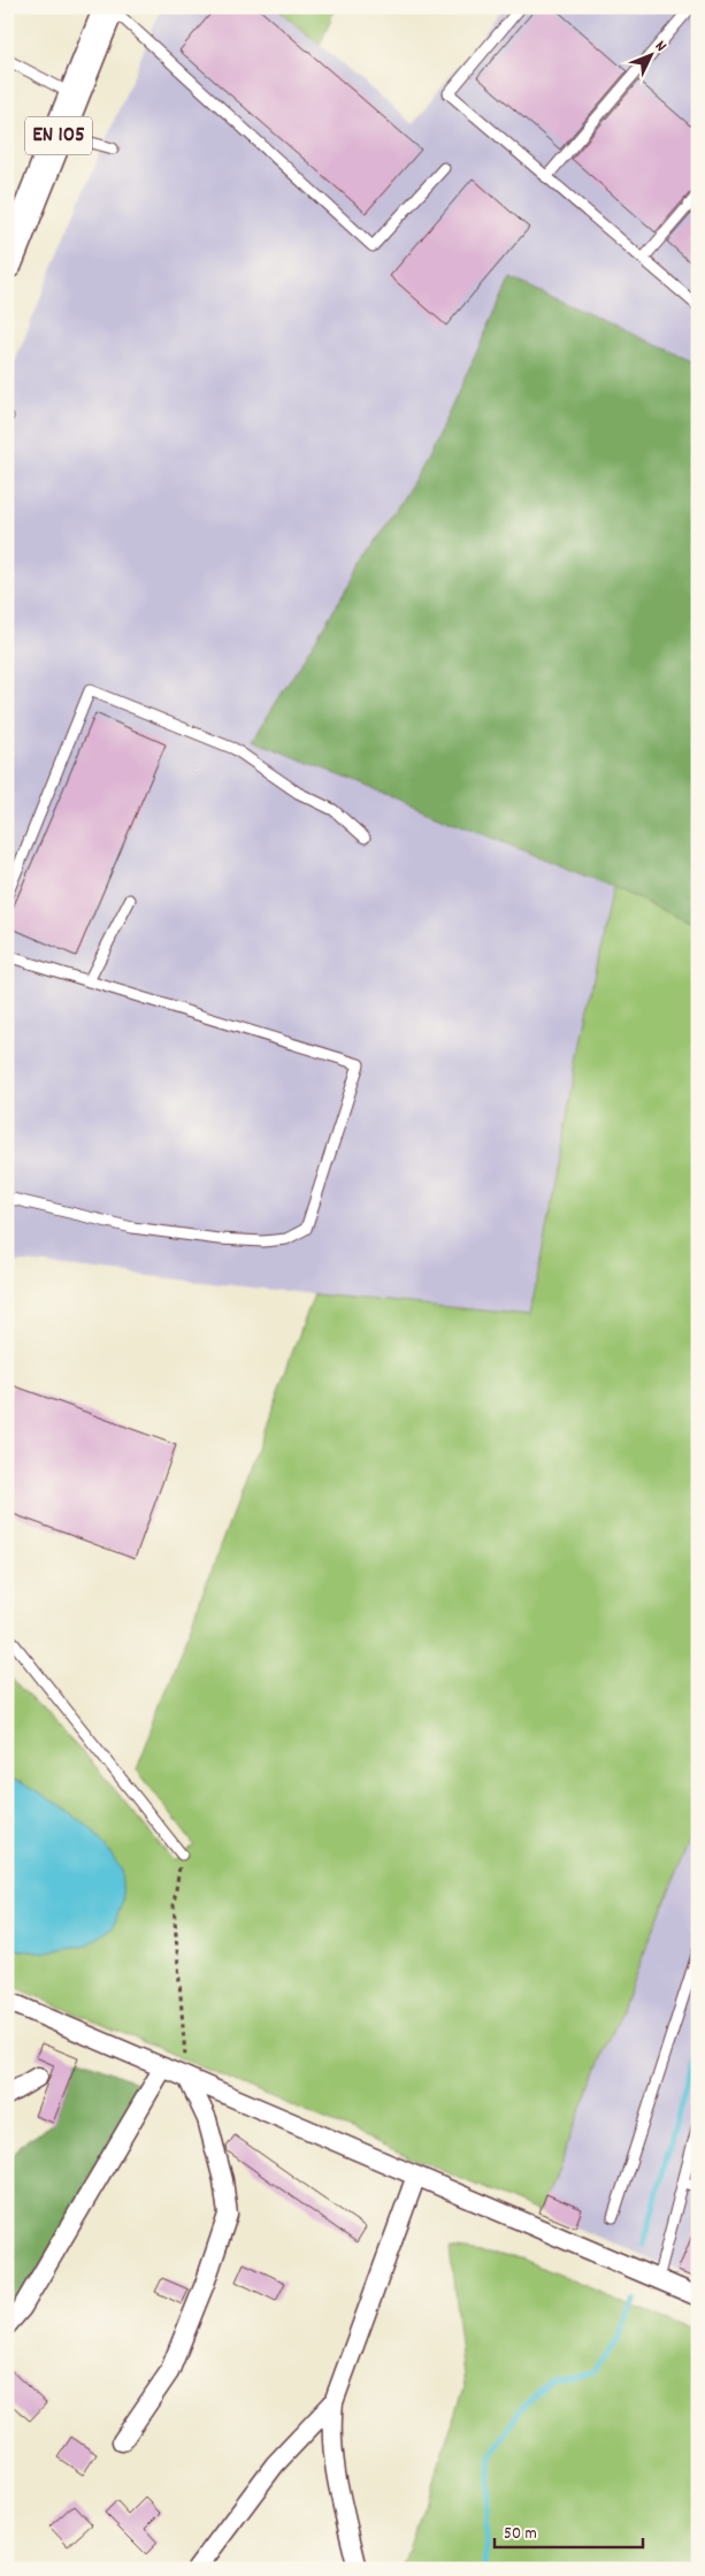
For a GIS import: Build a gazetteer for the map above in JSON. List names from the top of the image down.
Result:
{
  "streets": {
    "main road": ["EN 105"]
  },
  "scale_bar": "50 m",
  "north": "top right"
}
